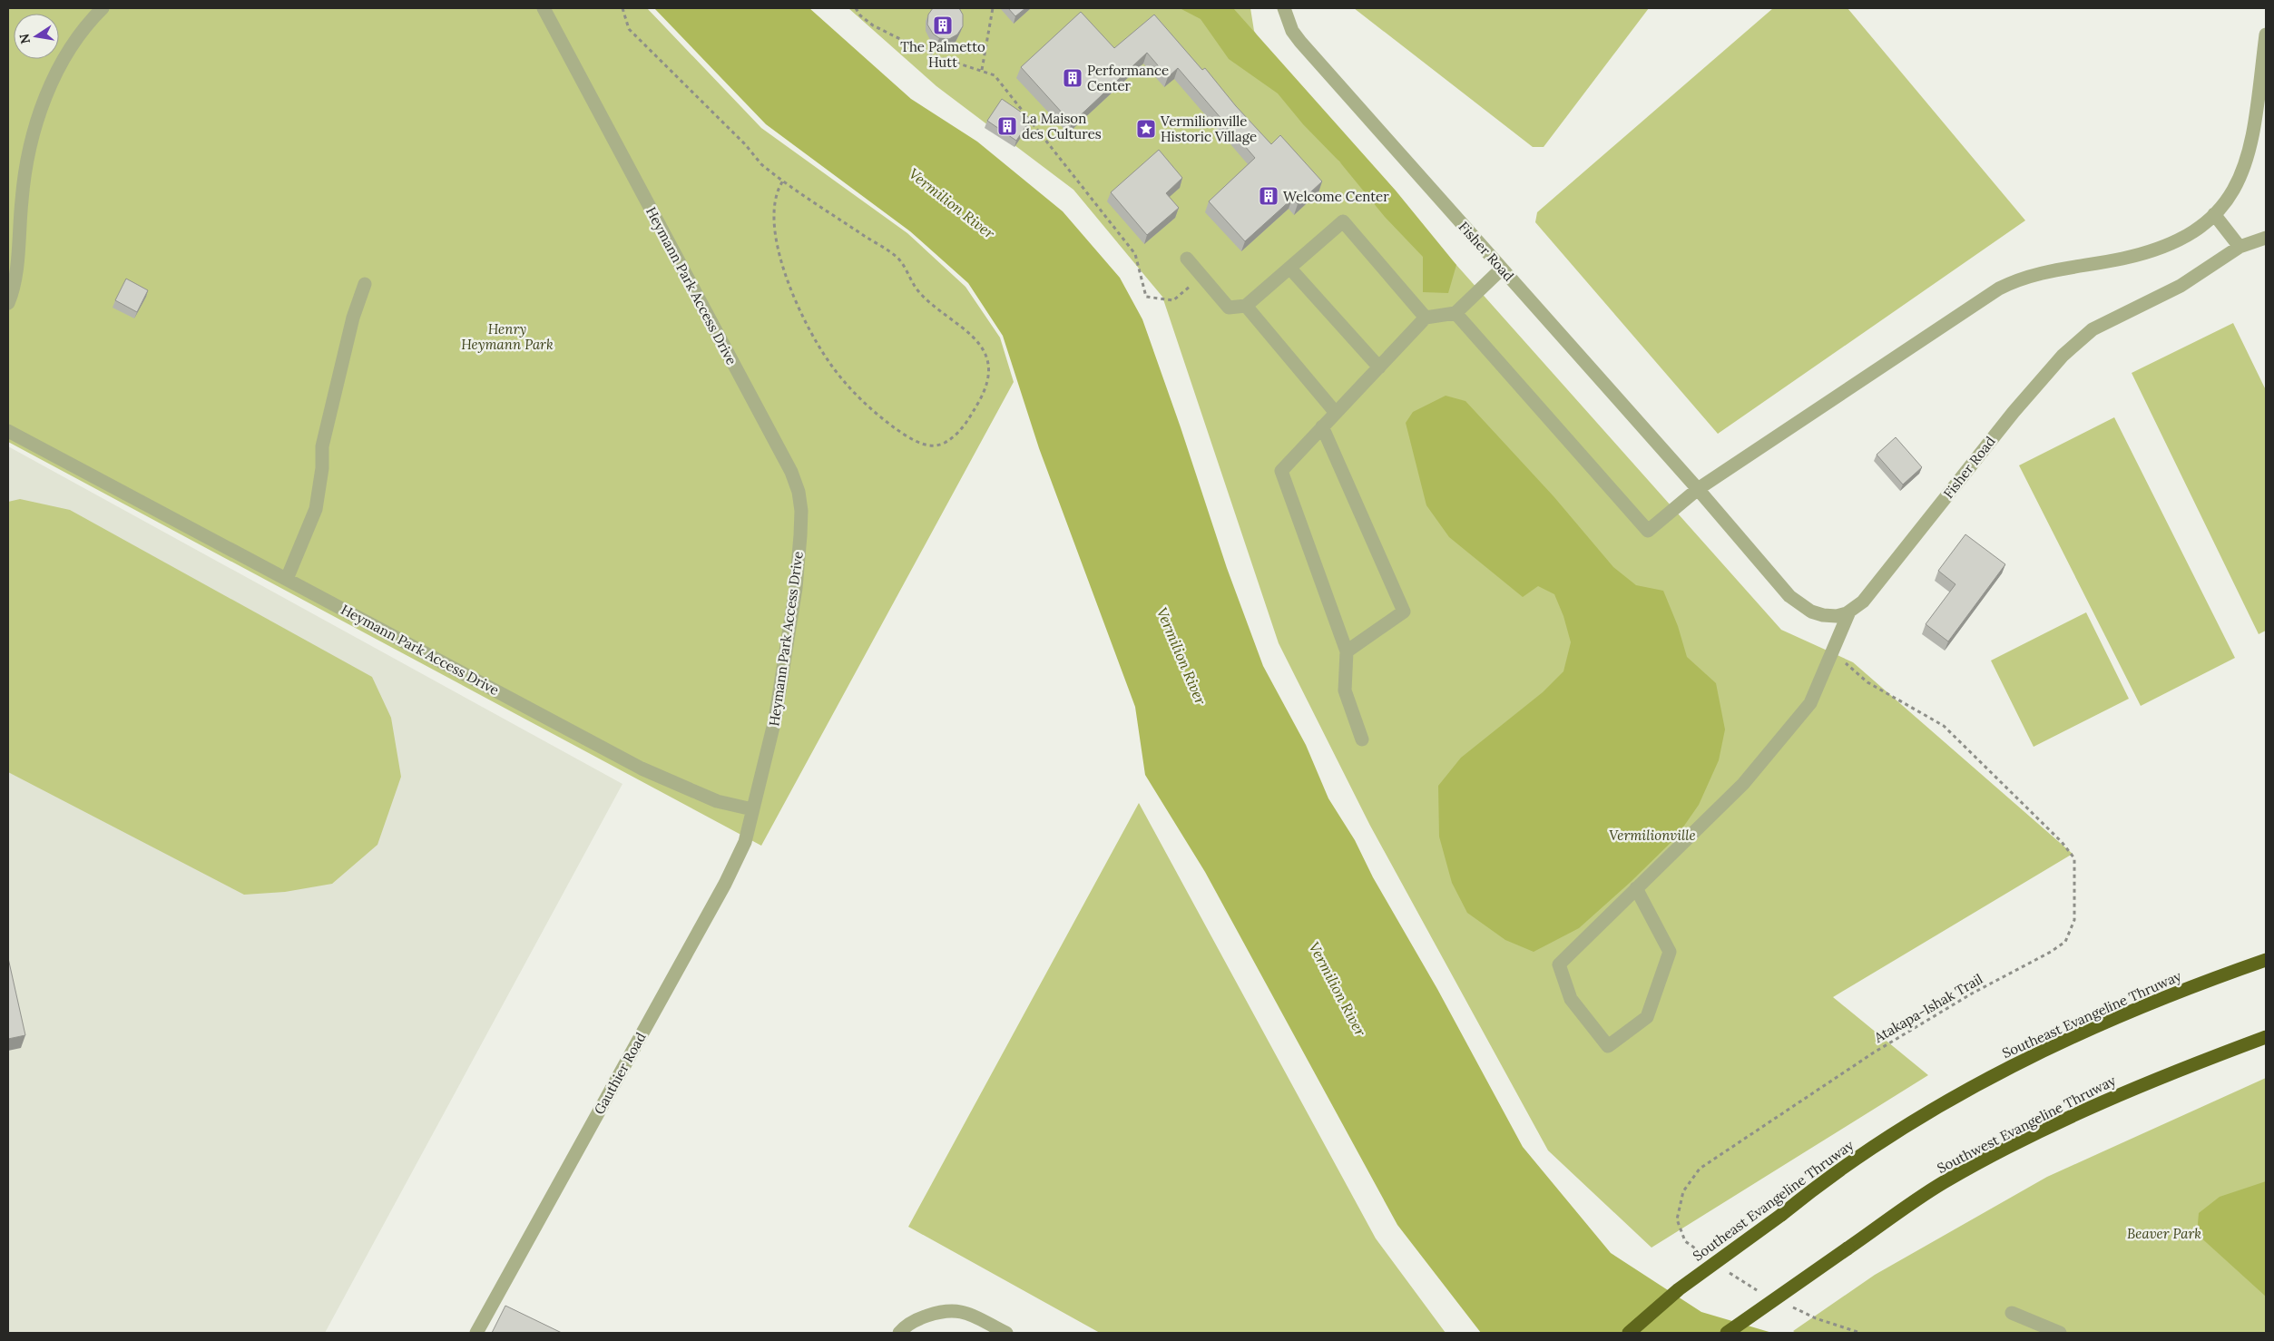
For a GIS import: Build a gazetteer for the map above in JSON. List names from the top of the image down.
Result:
{
  "streets": {
    "highway": ["Southeast Evangeline Thruway", "Southwest Evangeline Thruway"],
    "street": ["Fisher Road", "Heymann Park Access Drive", "Gauthier Road"],
    "path": ["Atakapa-Ishak Trail"]
  },
  "crossings": [
    ["Heymann Park Access Drive", "Gauthier Road"]
  ],
  "water": ["Vermilion River"],
  "parks": ["Henry Heymann Park", "Vermilionville", "Beaver Park"],
  "places": {
    "building": [
      "The Palmetto Hutt",
      "Performance Center",
      "La Maison des Cultures",
      "Welcome Center"
    ],
    "place": ["Vermilionville Historic Village"]
  },
  "north": "left"
}
